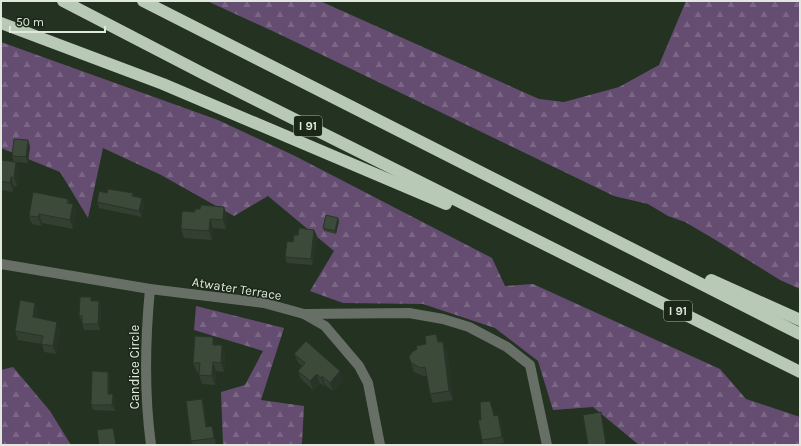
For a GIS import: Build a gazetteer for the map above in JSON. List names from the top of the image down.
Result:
{
  "streets": {
    "highway": ["I 91"],
    "street": ["Atwater Terrace", "Candice Circle"]
  },
  "crossings": [
    ["Atwater Terrace", "Candice Circle"]
  ],
  "scale_bar": "50 m"
}
